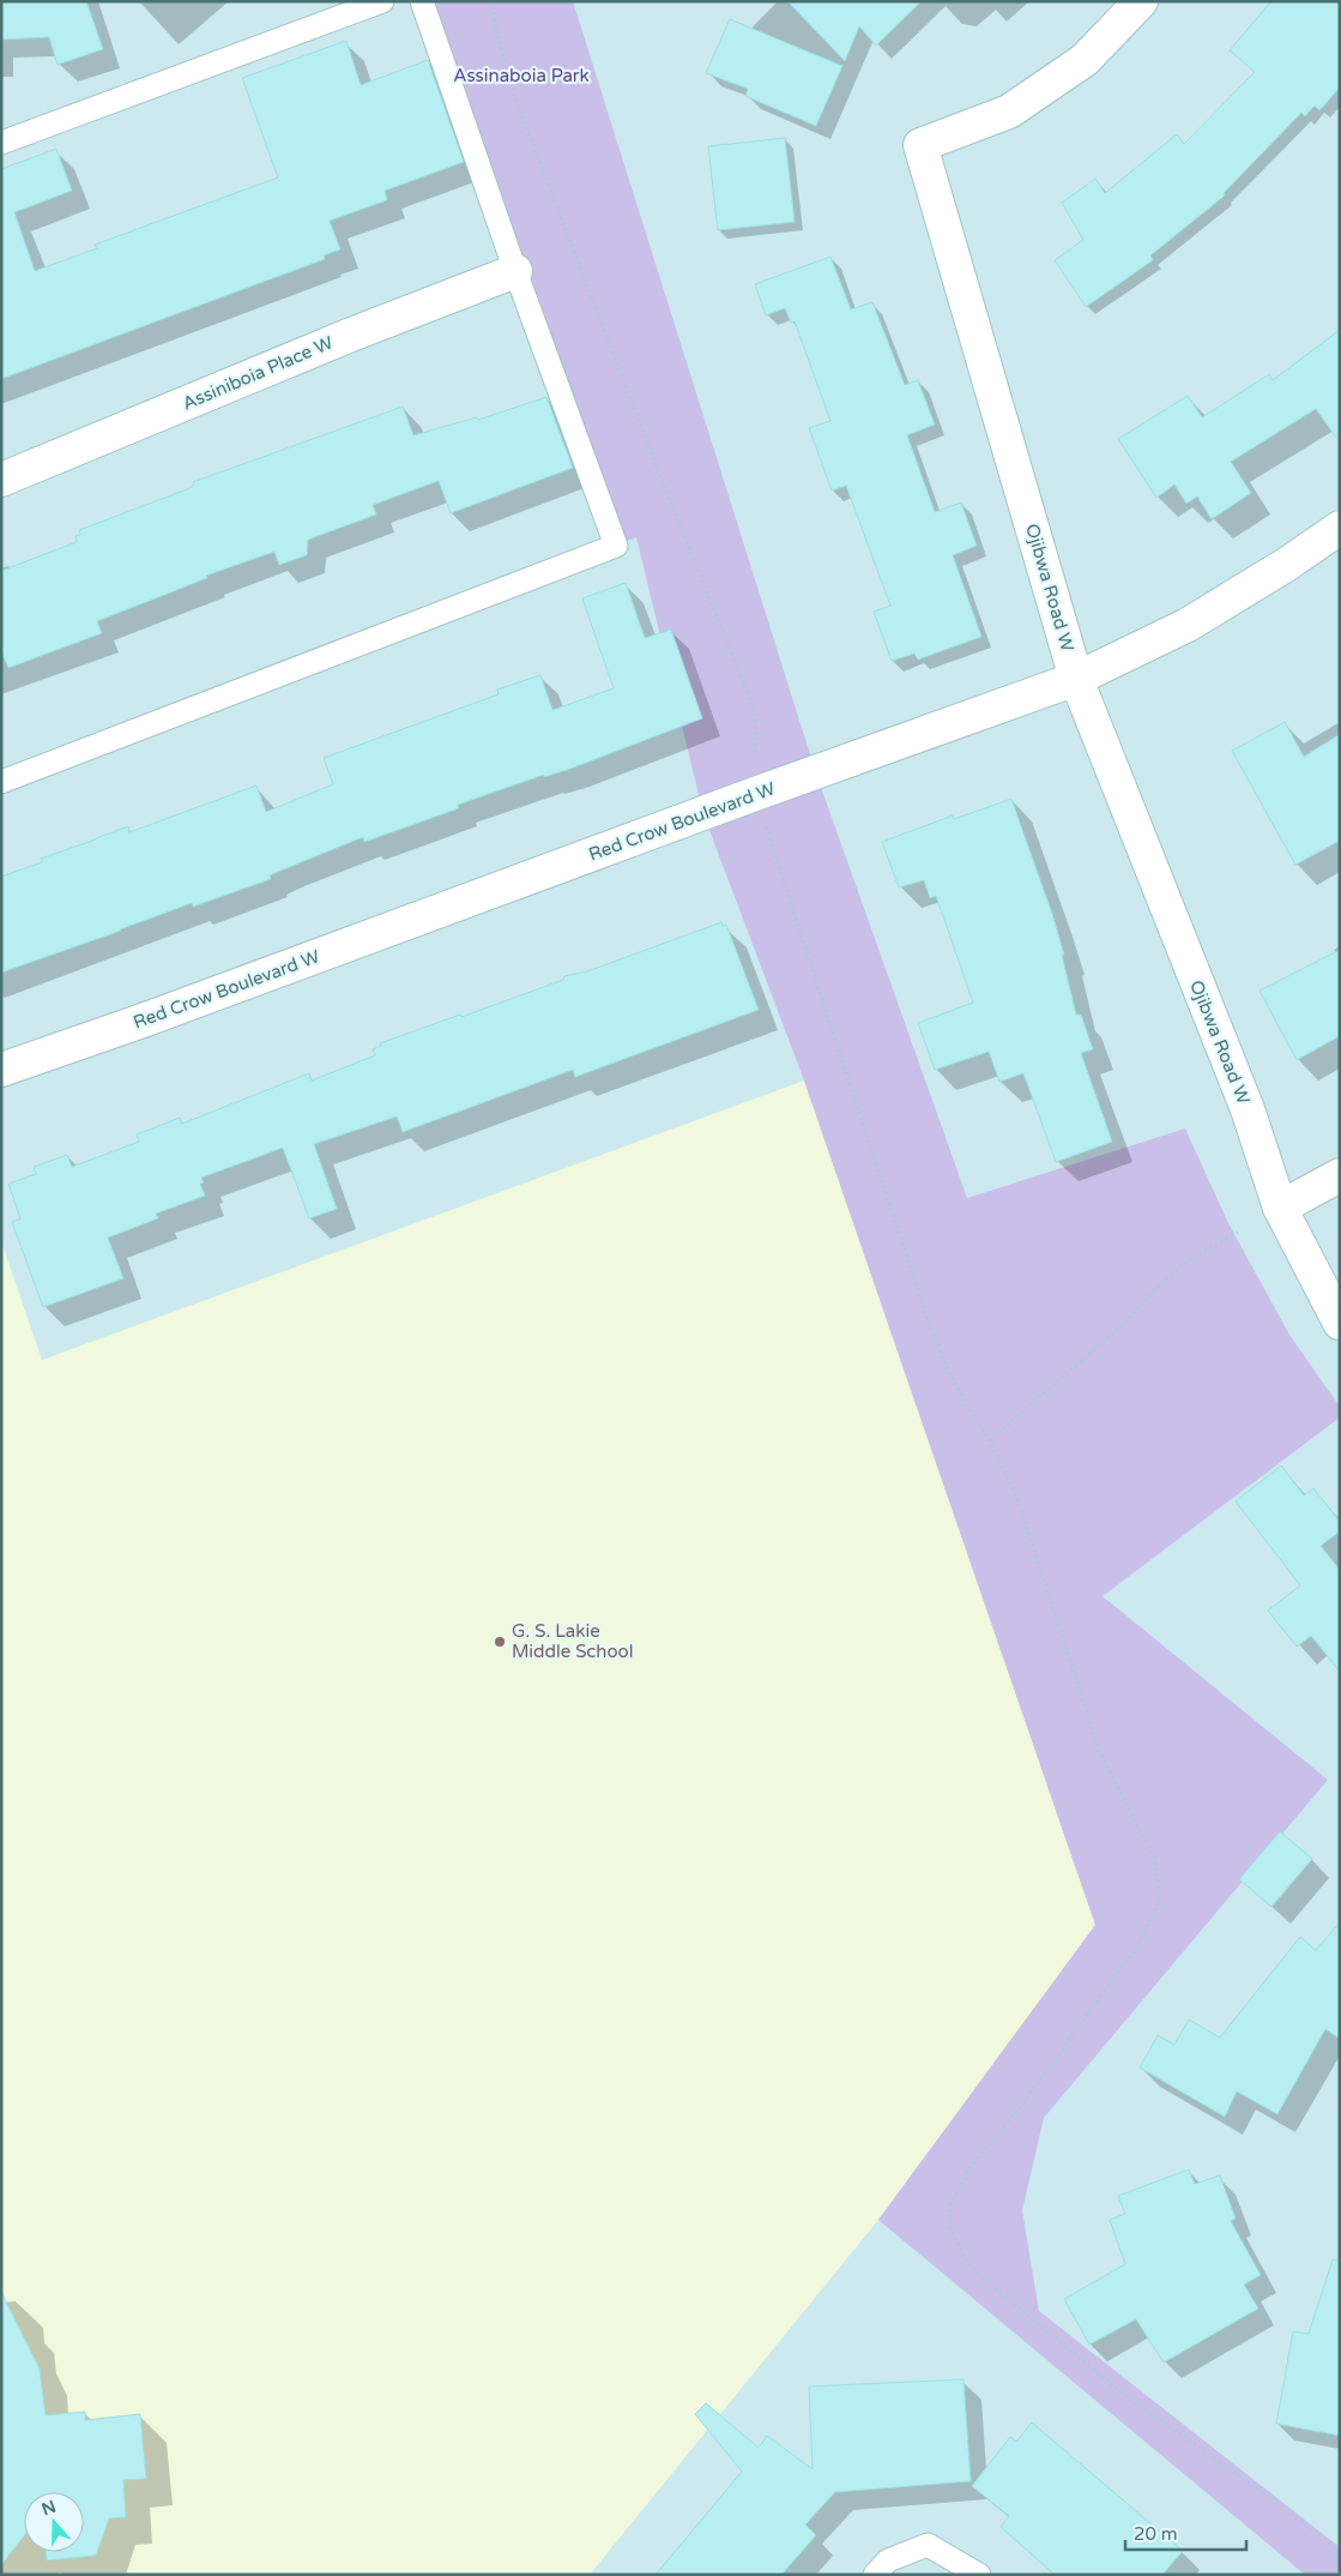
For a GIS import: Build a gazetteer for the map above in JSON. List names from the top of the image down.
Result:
{
  "streets": {
    "street": ["Assiniboia Place W", "Ojibwa Road W", "Red Crow Boulevard W"]
  },
  "crossings": [
    ["Ojibwa Road W", "Red Crow Boulevard W"]
  ],
  "parks": ["Assinaboia Park"],
  "places": ["G. S. Lakie Middle School"],
  "scale_bar": "20 m",
  "north": "top"
}
